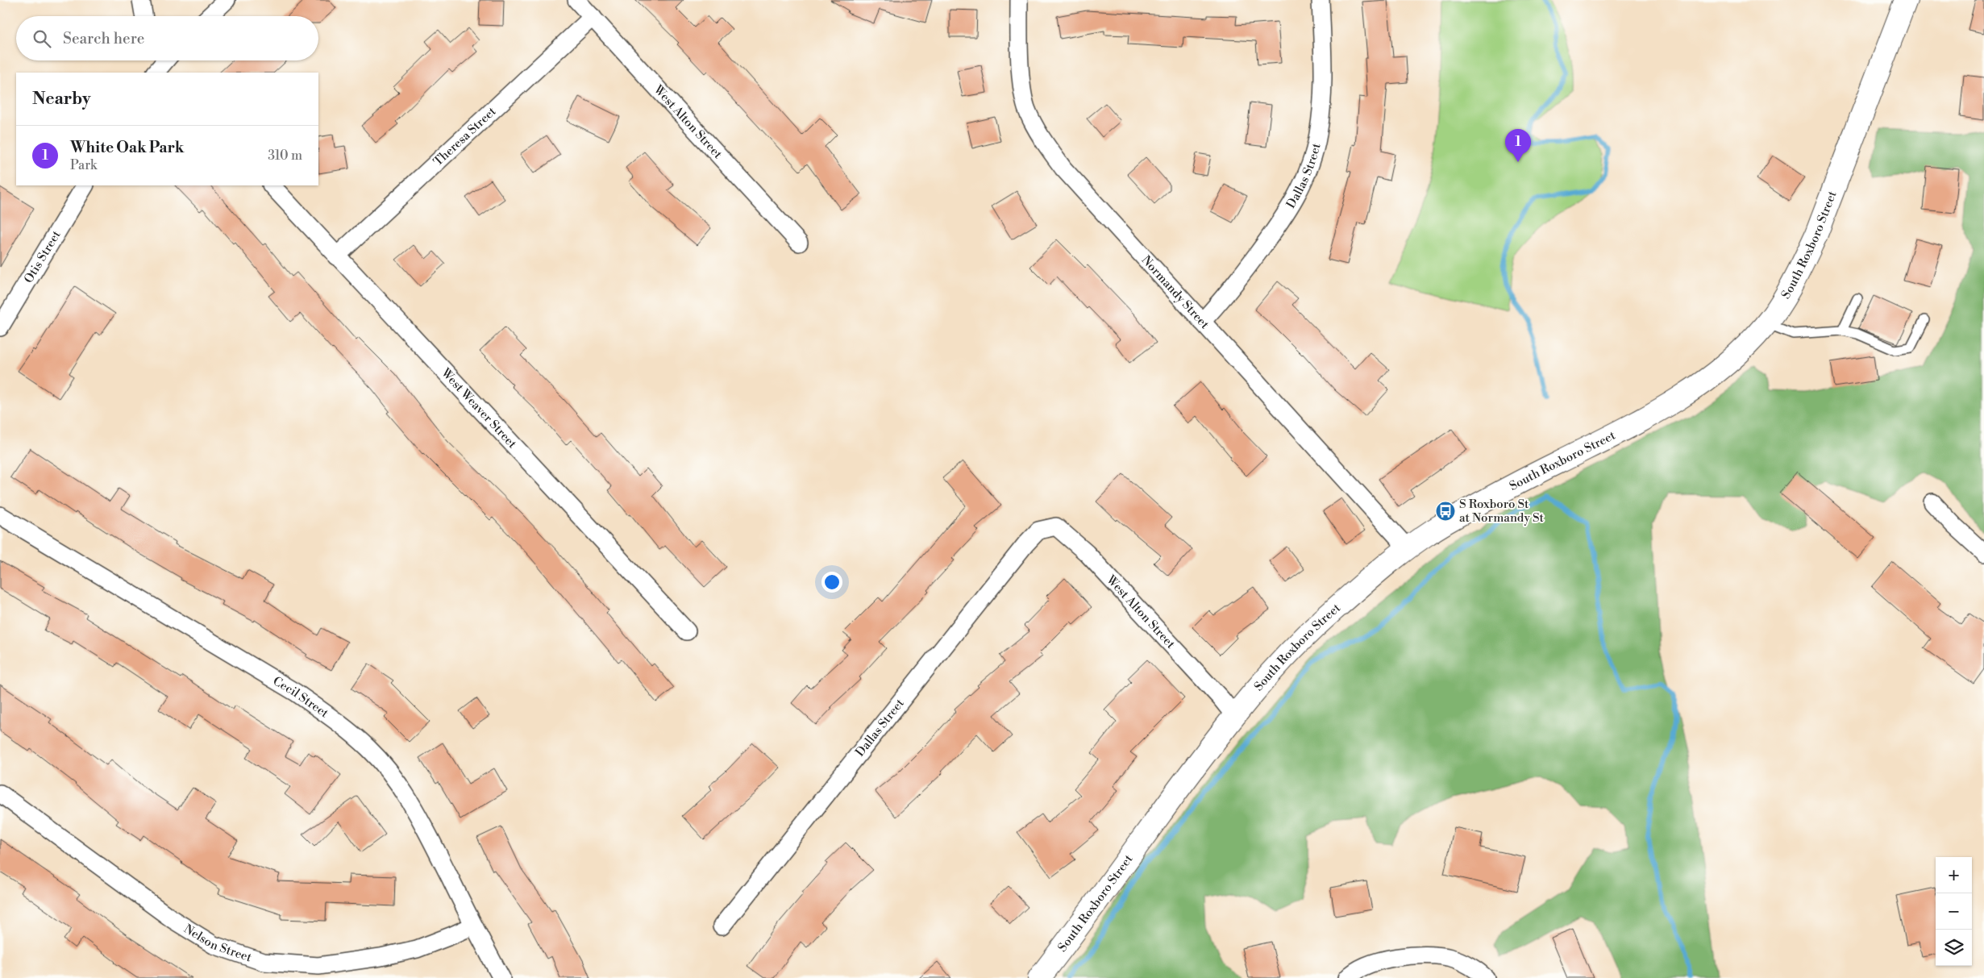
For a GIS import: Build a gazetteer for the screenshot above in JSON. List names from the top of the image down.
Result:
{
  "streets": {
    "street": [
      "West Alton Street",
      "Theresa Street",
      "Dallas Street",
      "South Roxboro Street",
      "Otis Street",
      "Normandy Street",
      "West Weaver Street",
      "Cecil Street",
      "Nelson Street"
    ]
  },
  "crossings": [
    ["West Alton Street", "Theresa Street"],
    ["West Alton Street", "Dallas Street"],
    ["West Alton Street", "South Roxboro Street"],
    ["Theresa Street", "West Weaver Street"],
    ["Dallas Street", "Normandy Street"],
    ["South Roxboro Street", "Normandy Street"],
    ["Cecil Street", "Nelson Street"]
  ],
  "places": {
    "bus stop": ["S Roxboro St at Normandy St"]
  },
  "page": {
    "search": "Search here",
    "heading": "Nearby",
    "list": [
      {
        "mark": "1",
        "name": "White Oak Park",
        "note": "Park",
        "value": "310 m"
      }
    ],
    "pins": "1",
    "map_buttons": ["+", "−"]
  }
}
